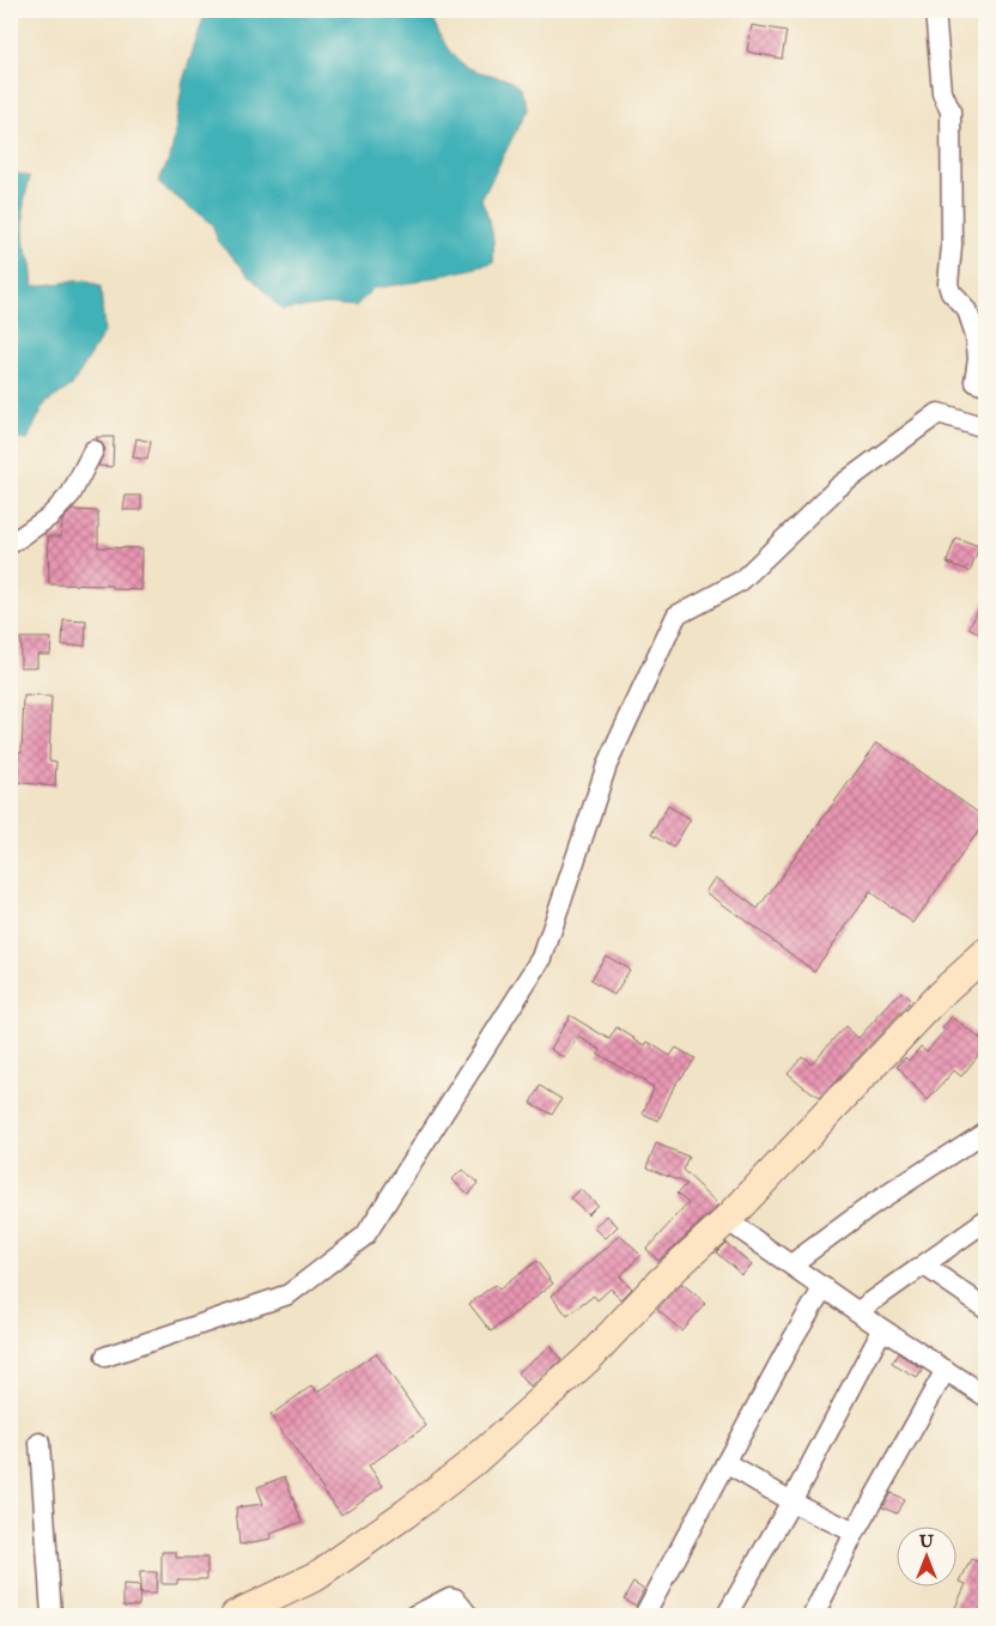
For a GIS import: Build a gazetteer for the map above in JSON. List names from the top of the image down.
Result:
{
  "north": "top"
}
